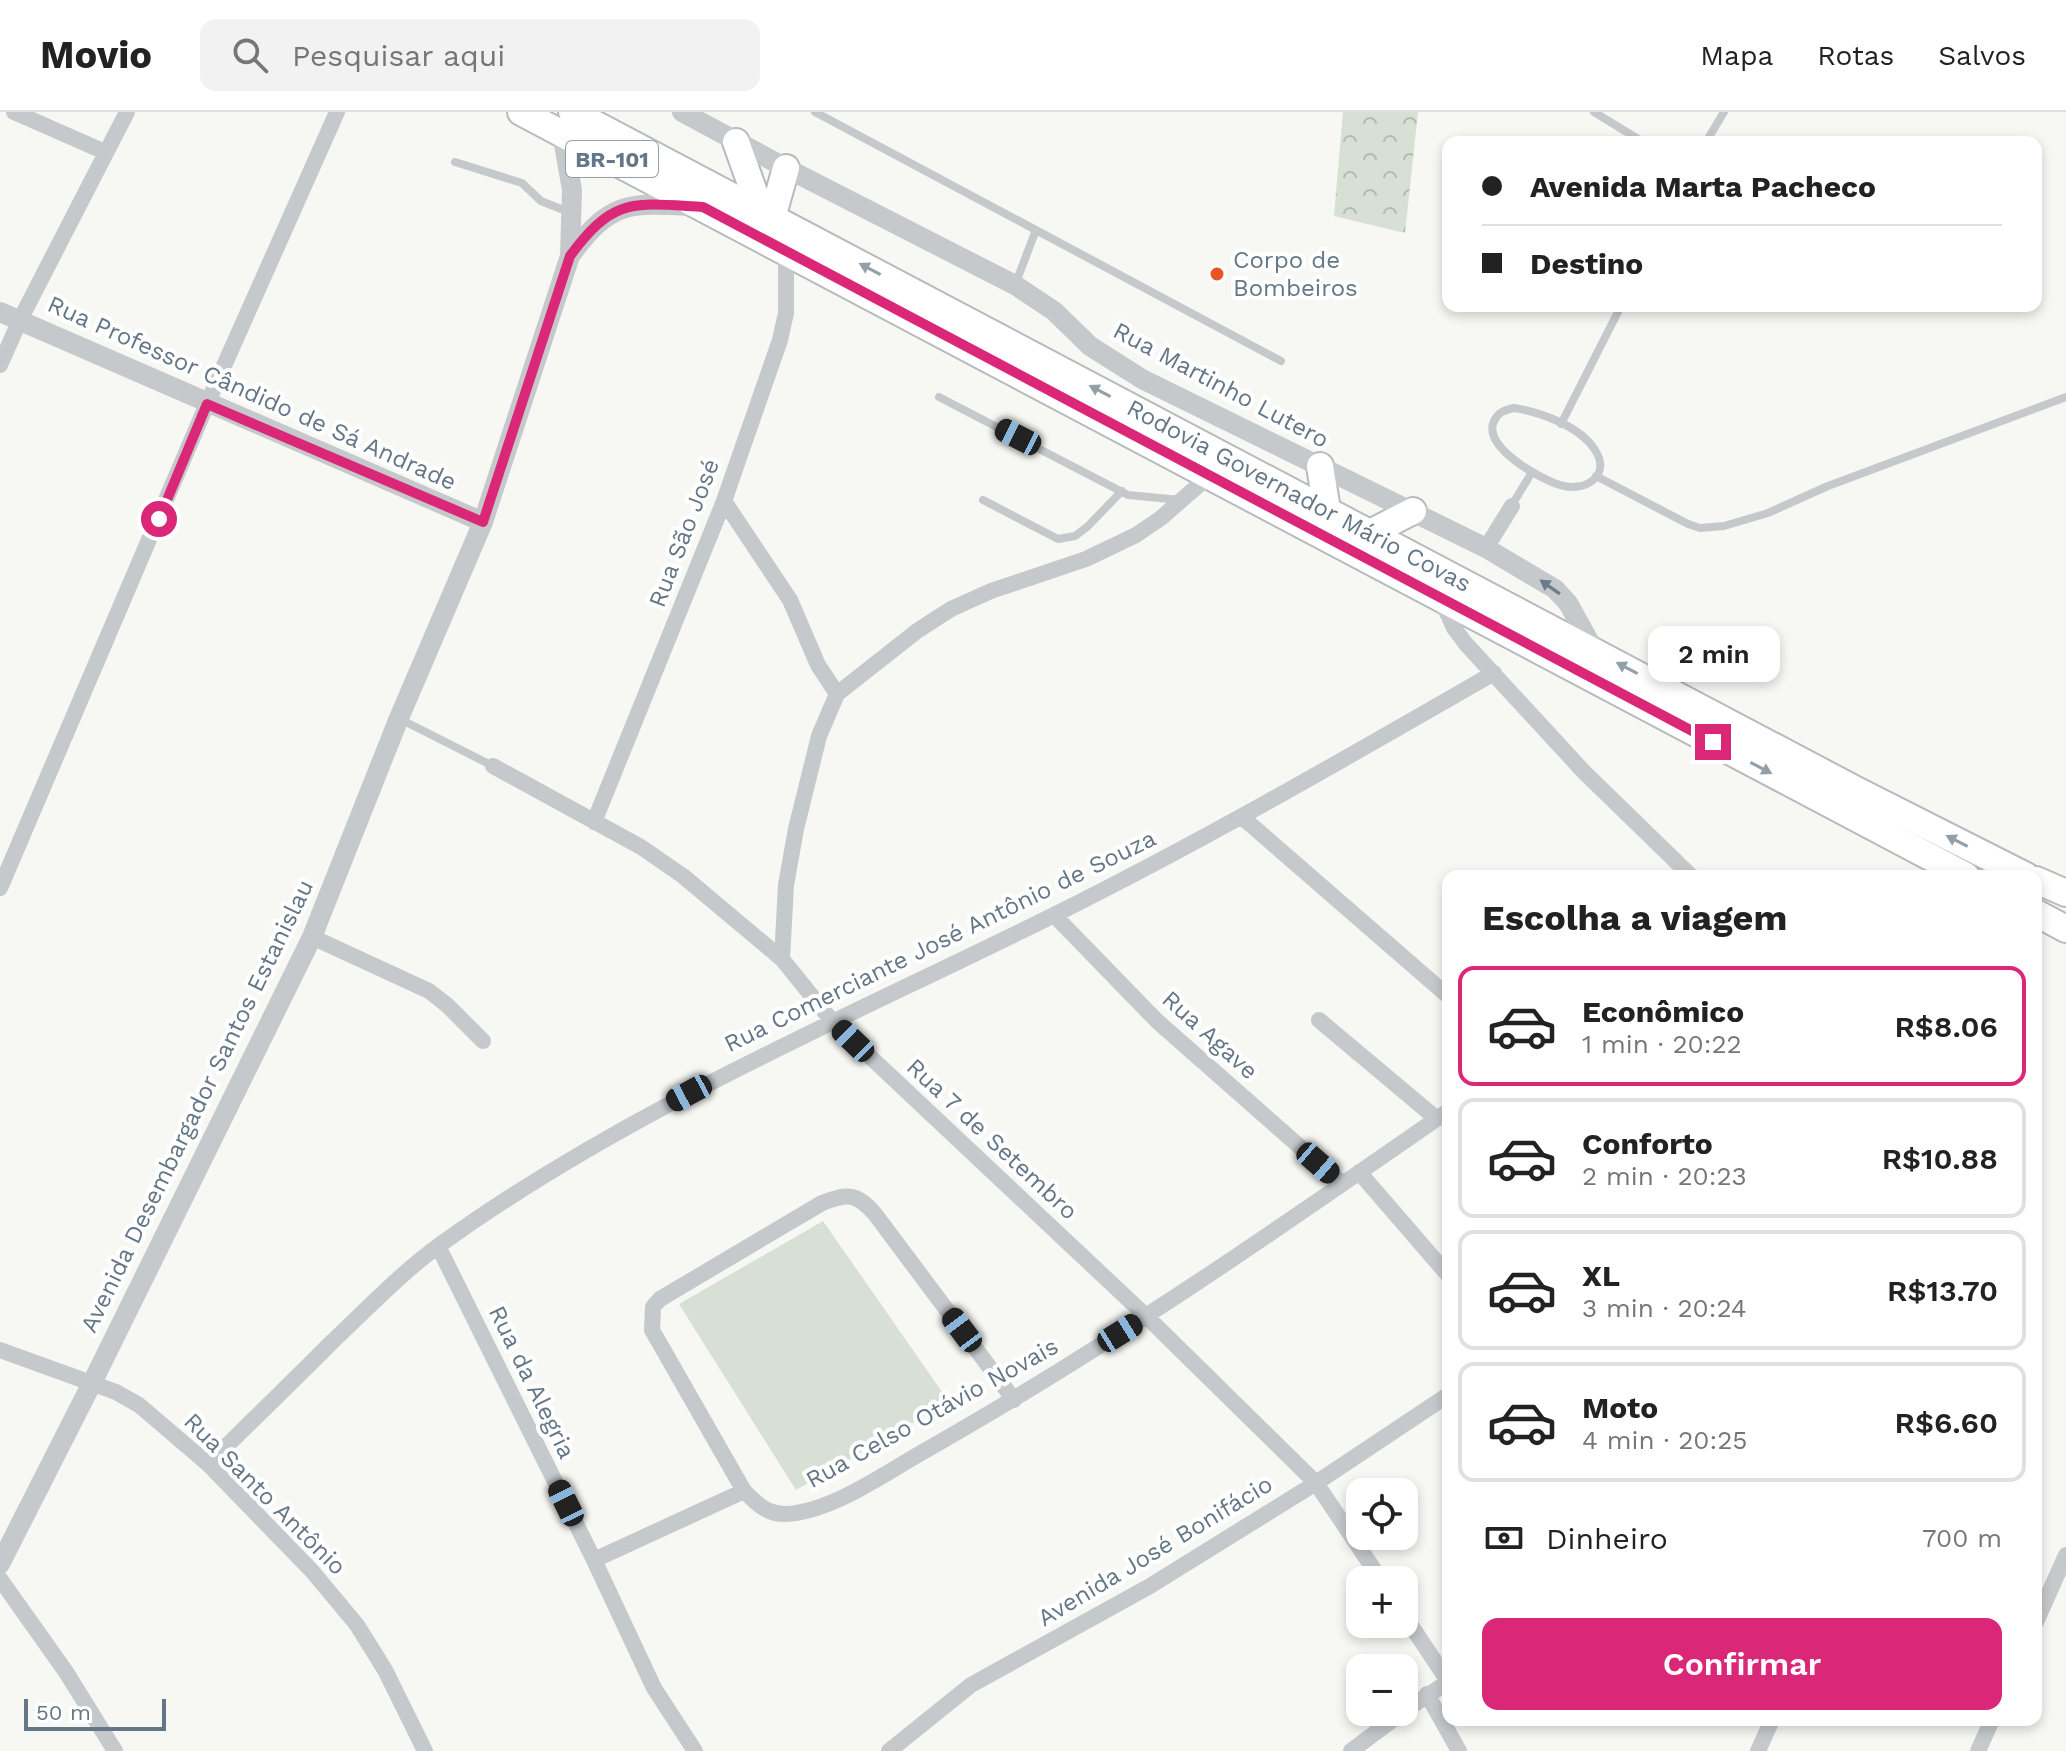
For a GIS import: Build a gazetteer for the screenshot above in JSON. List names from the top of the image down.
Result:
{
  "streets": {
    "highway": ["BR-101", "Rodovia Governador Mário Covas"],
    "street": [
      "Rua Martinho Lutero",
      "Rua Professor Cândido de Sá Andrade",
      "Rua São José",
      "Rua Comerciante José Antônio de Souza",
      "Rua Agave",
      "Avenida Desembargador Santos Estanislau",
      "Rua 7 de Setembro",
      "Rua da Alegria",
      "Rua Celso Otávio Novais",
      "Rua Santo Antônio",
      "Avenida José Bonifácio"
    ]
  },
  "crossings": [
    ["Rua Martinho Lutero", "Rodovia Governador Mário Covas"],
    ["Rua Professor Cândido de Sá Andrade", "Avenida Desembargador Santos Estanislau"],
    ["Rodovia Governador Mário Covas", "Rua São José"],
    ["Rodovia Governador Mário Covas", "Avenida Desembargador Santos Estanislau"],
    ["Rua São José", "Rua 7 de Setembro"],
    ["Rua Comerciante José Antônio de Souza", "Rua Agave"],
    ["Rua Comerciante José Antônio de Souza", "Rua 7 de Setembro"],
    ["Rua Comerciante José Antônio de Souza", "Rua da Alegria"],
    ["Rua Comerciante José Antônio de Souza", "Rua Santo Antônio"],
    ["Rua Agave", "Rua Celso Otávio Novais"],
    ["Avenida Desembargador Santos Estanislau", "Rua 7 de Setembro"],
    ["Avenida Desembargador Santos Estanislau", "Rua Santo Antônio"],
    ["Rua 7 de Setembro", "Rua Celso Otávio Novais"],
    ["Rua 7 de Setembro", "Avenida José Bonifácio"]
  ],
  "places": ["Corpo de Bombeiros"],
  "scale_bar": "50 m",
  "page": {
    "header": "Movio",
    "search": "Pesquisar aqui",
    "nav": ["Mapa", "Rotas", "Salvos"],
    "banner": ["Avenida Marta Pacheco", "Destino"],
    "bubble": "2 min",
    "heading": "Escolha a viagem",
    "list": [
      {
        "name": "Econômico",
        "note": "1 min · 20:22",
        "value": "R$8.06"
      },
      {
        "name": "Conforto",
        "note": "2 min · 20:23",
        "value": "R$10.88"
      },
      {
        "name": "XL",
        "note": "3 min · 20:24",
        "value": "R$13.70"
      },
      {
        "name": "Moto",
        "note": "4 min · 20:25",
        "value": "R$6.60"
      }
    ],
    "map_buttons": ["+", "−"],
    "pay": ["Dinheiro", "700 m"],
    "buttons": "Confirmar",
    "scale": "50 m"
  }
}
